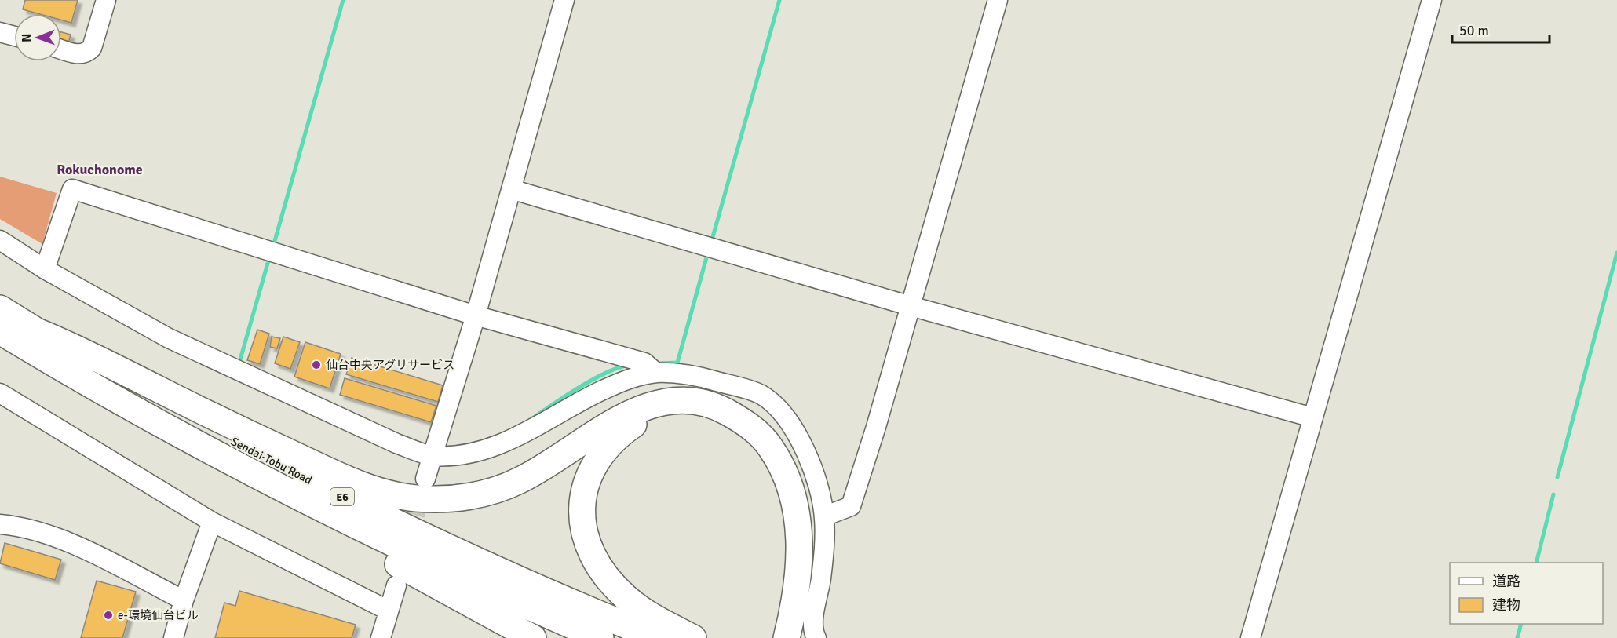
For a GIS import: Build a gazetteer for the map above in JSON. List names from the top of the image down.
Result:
{
  "streets": {
    "highway": ["Sendai-Tobu Road", "E6"]
  },
  "districts": ["Rokuchonome"],
  "places": ["仙台中央アグリサービス", "e-環境仙台ビル"],
  "legend": ["道路", "建物"],
  "scale_bar": "50 m",
  "north": "left"
}
